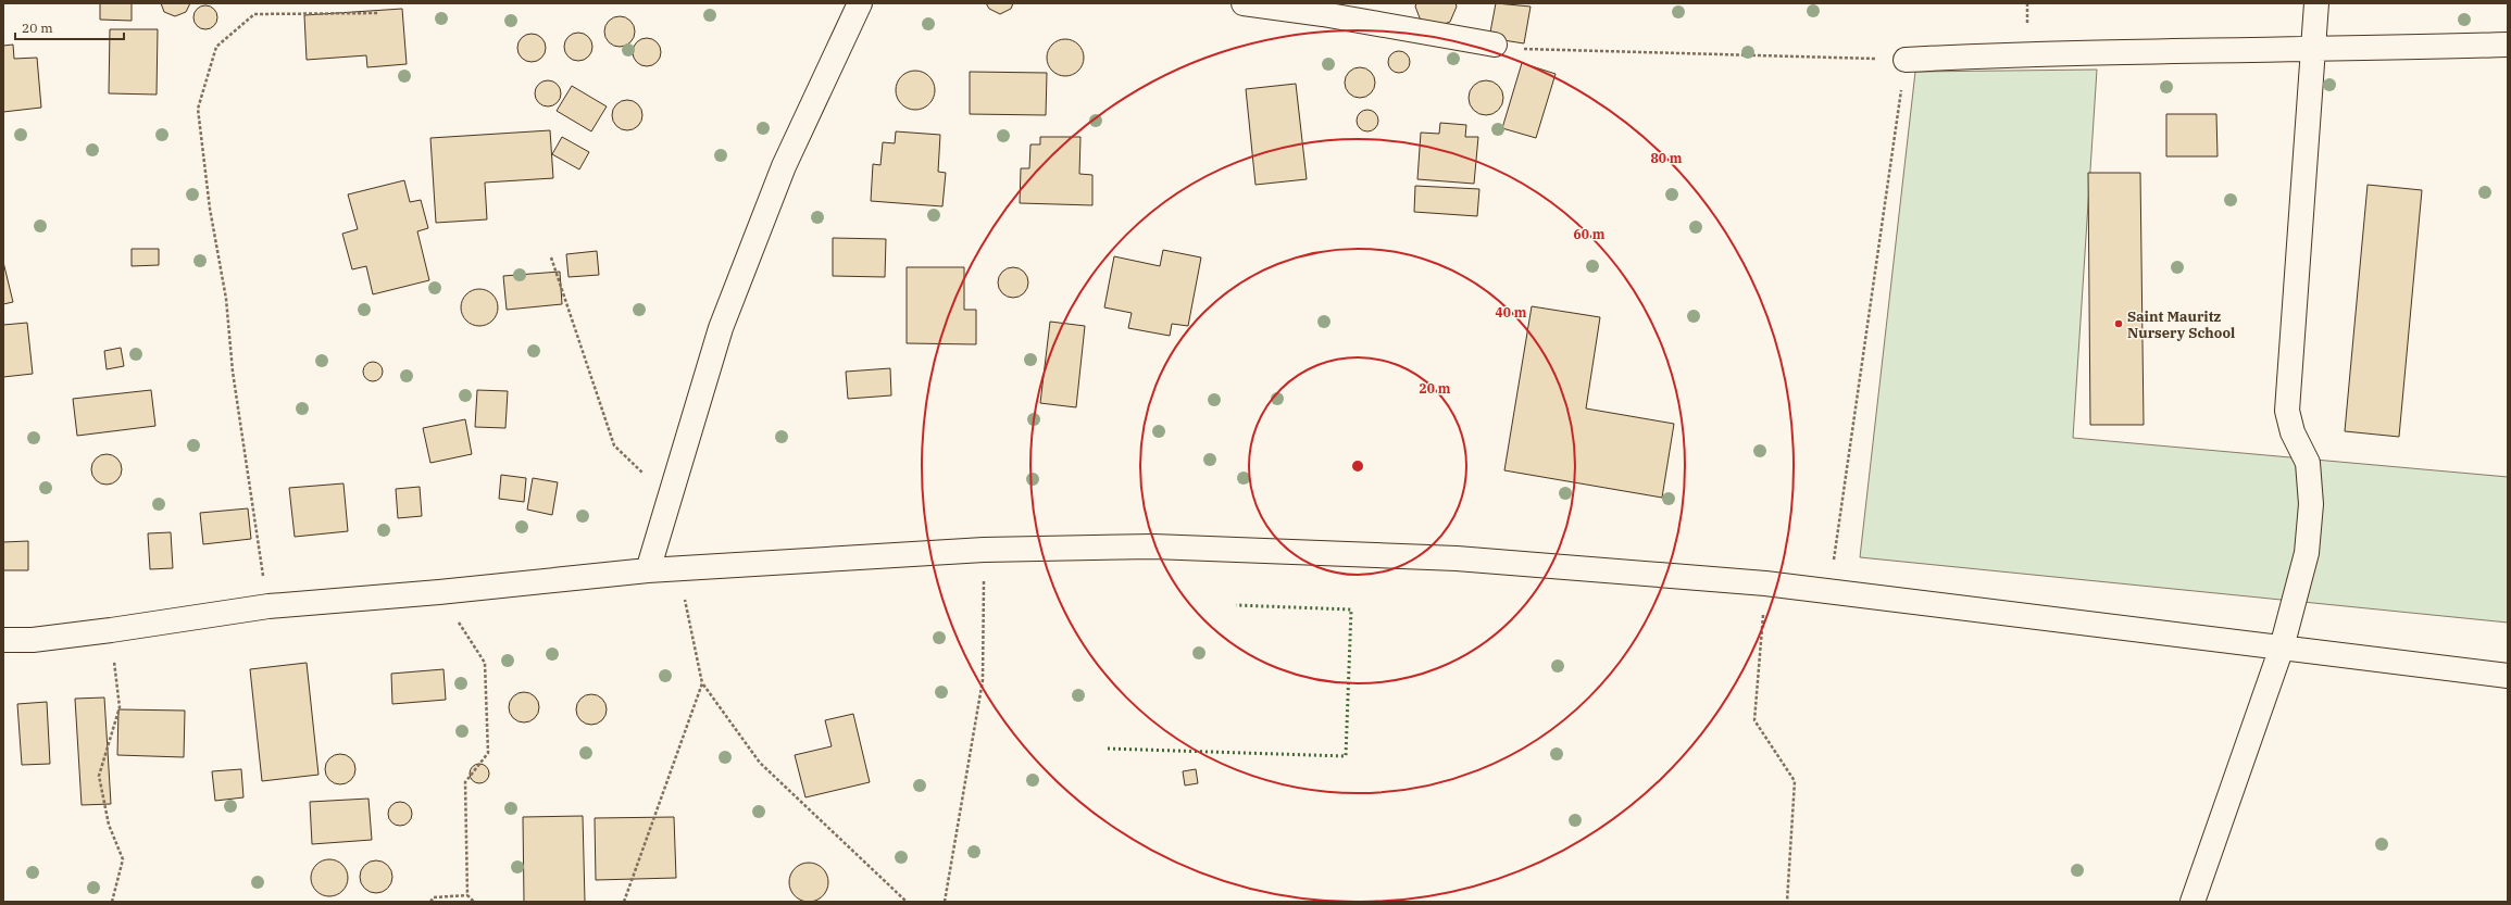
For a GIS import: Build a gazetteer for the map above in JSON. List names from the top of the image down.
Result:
{
  "places": ["Saint Mauritz Nursery School"],
  "scale_bar": "20 m",
  "rings": [
    "80 m",
    "60 m",
    "40 m",
    "20 m"
  ]
}
